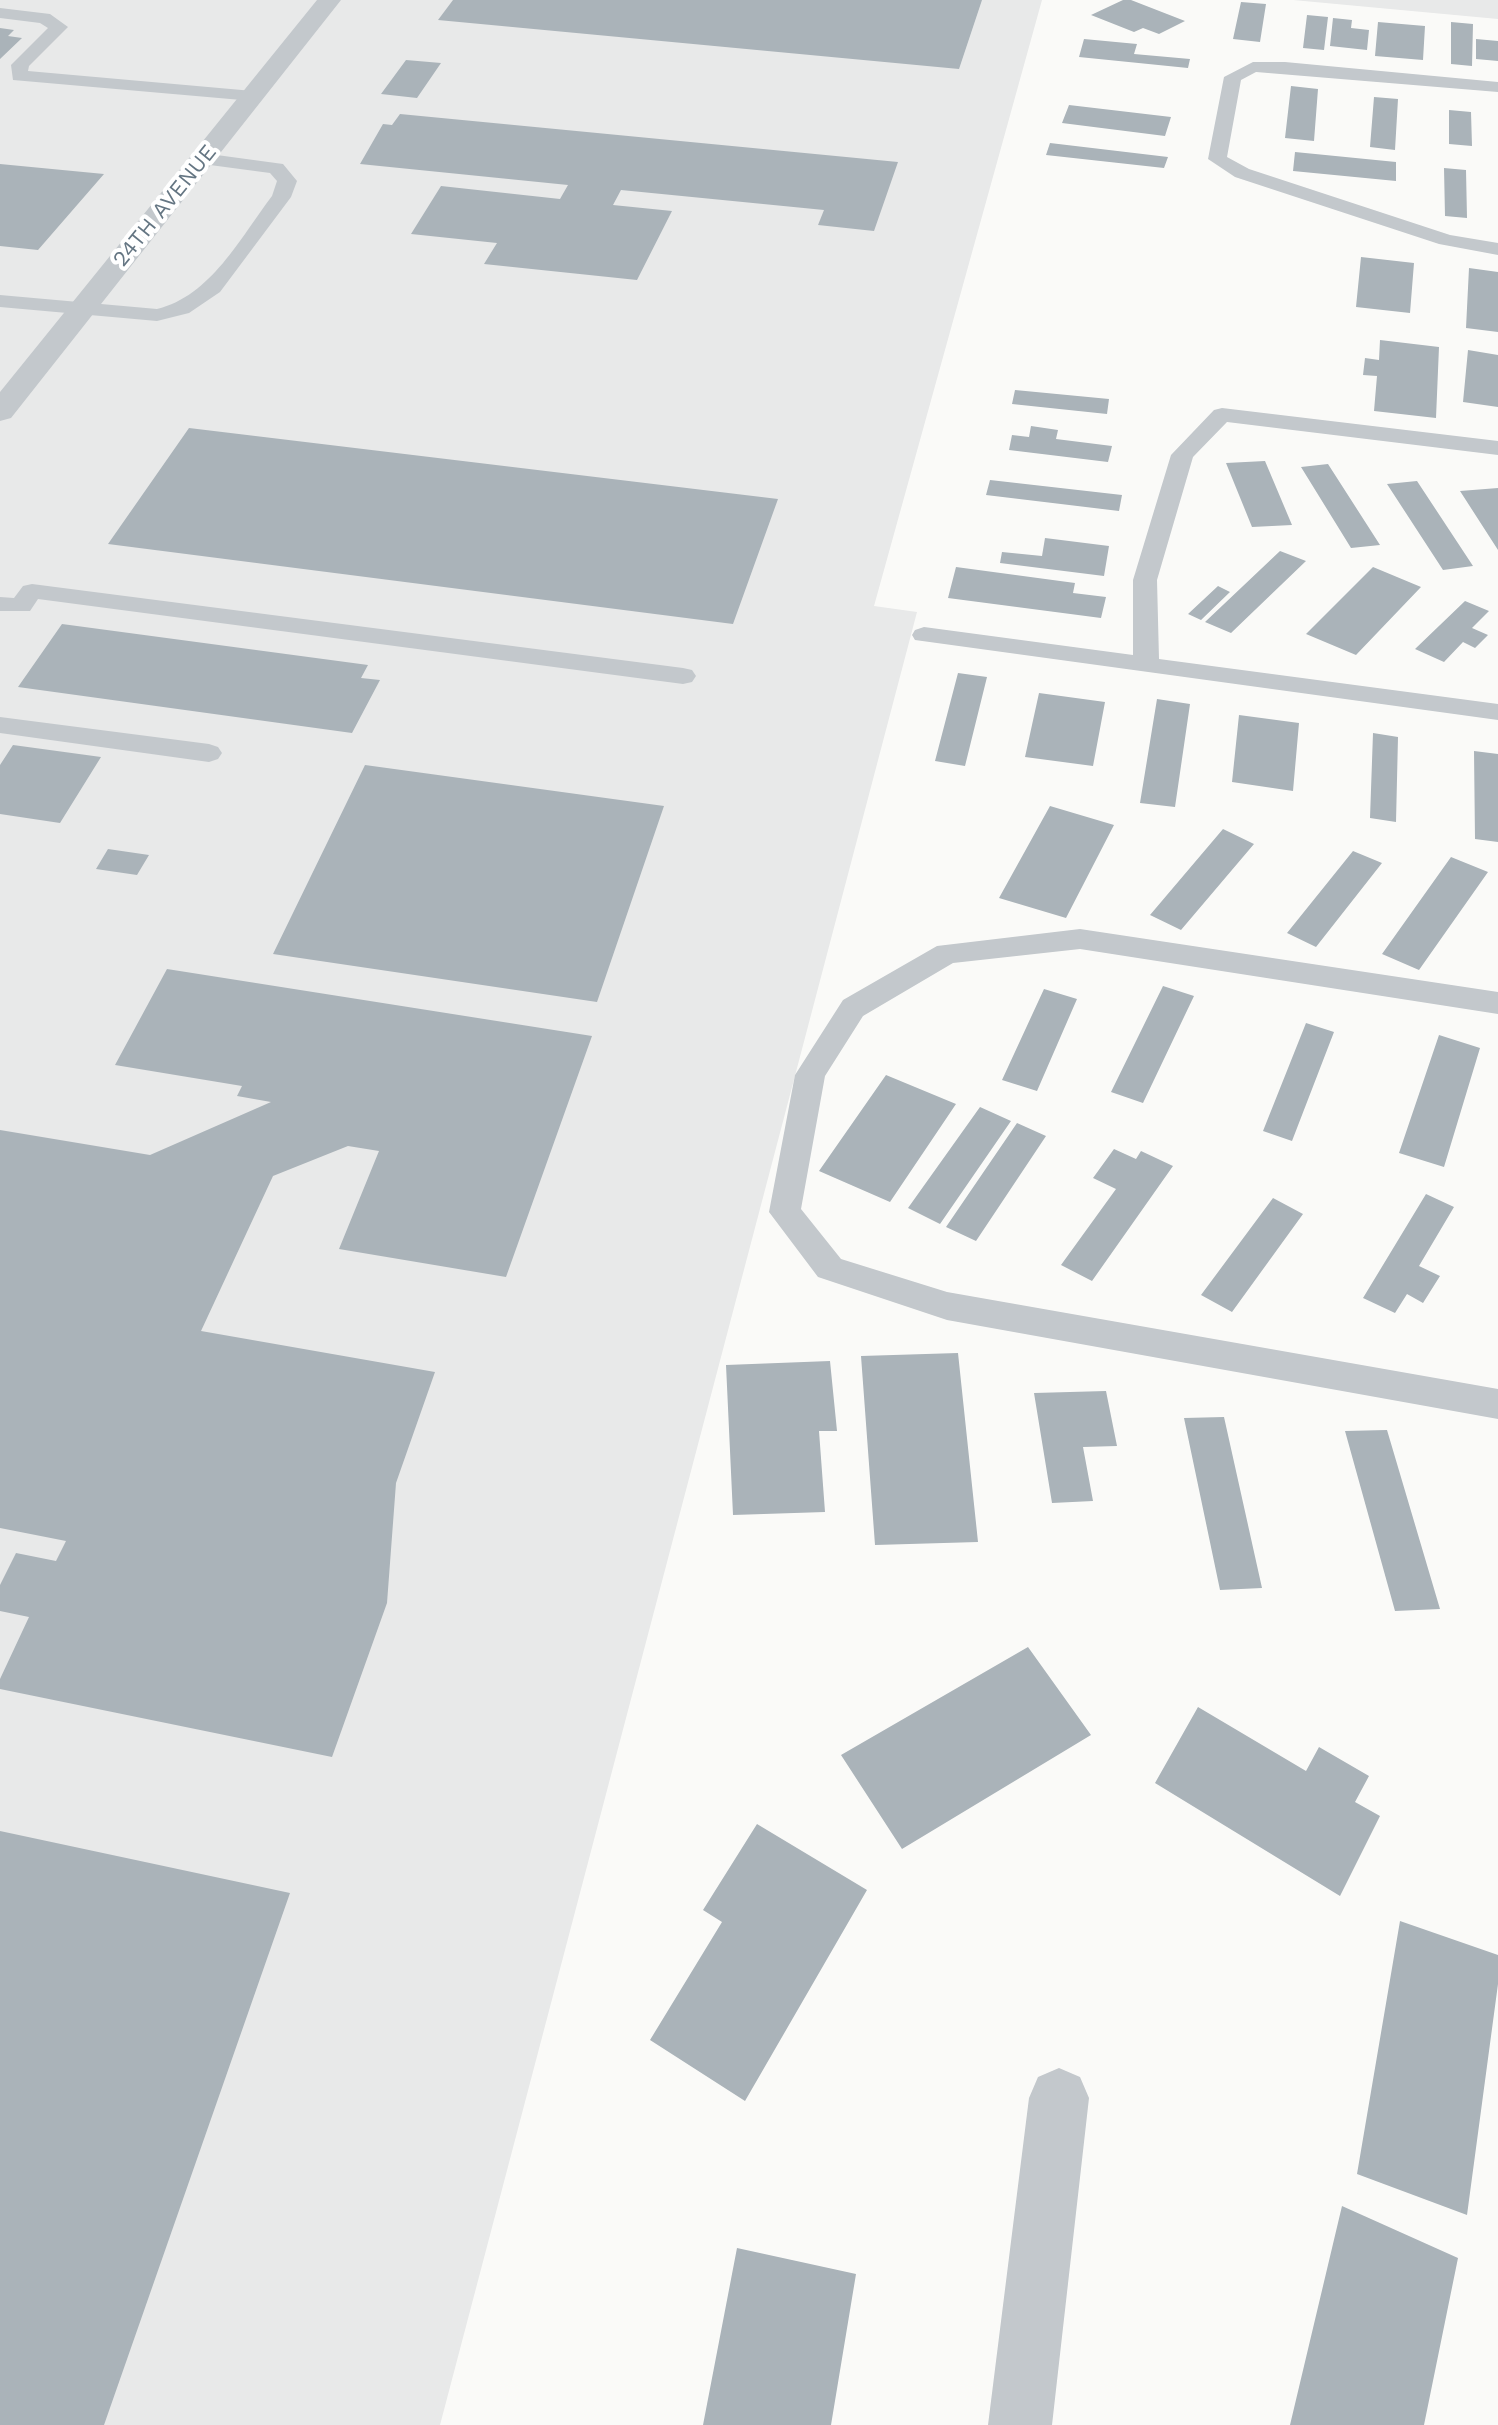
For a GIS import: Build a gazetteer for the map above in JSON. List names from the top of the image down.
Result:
{
  "streets": {
    "street": ["24TH AVENUE"]
  }
}
